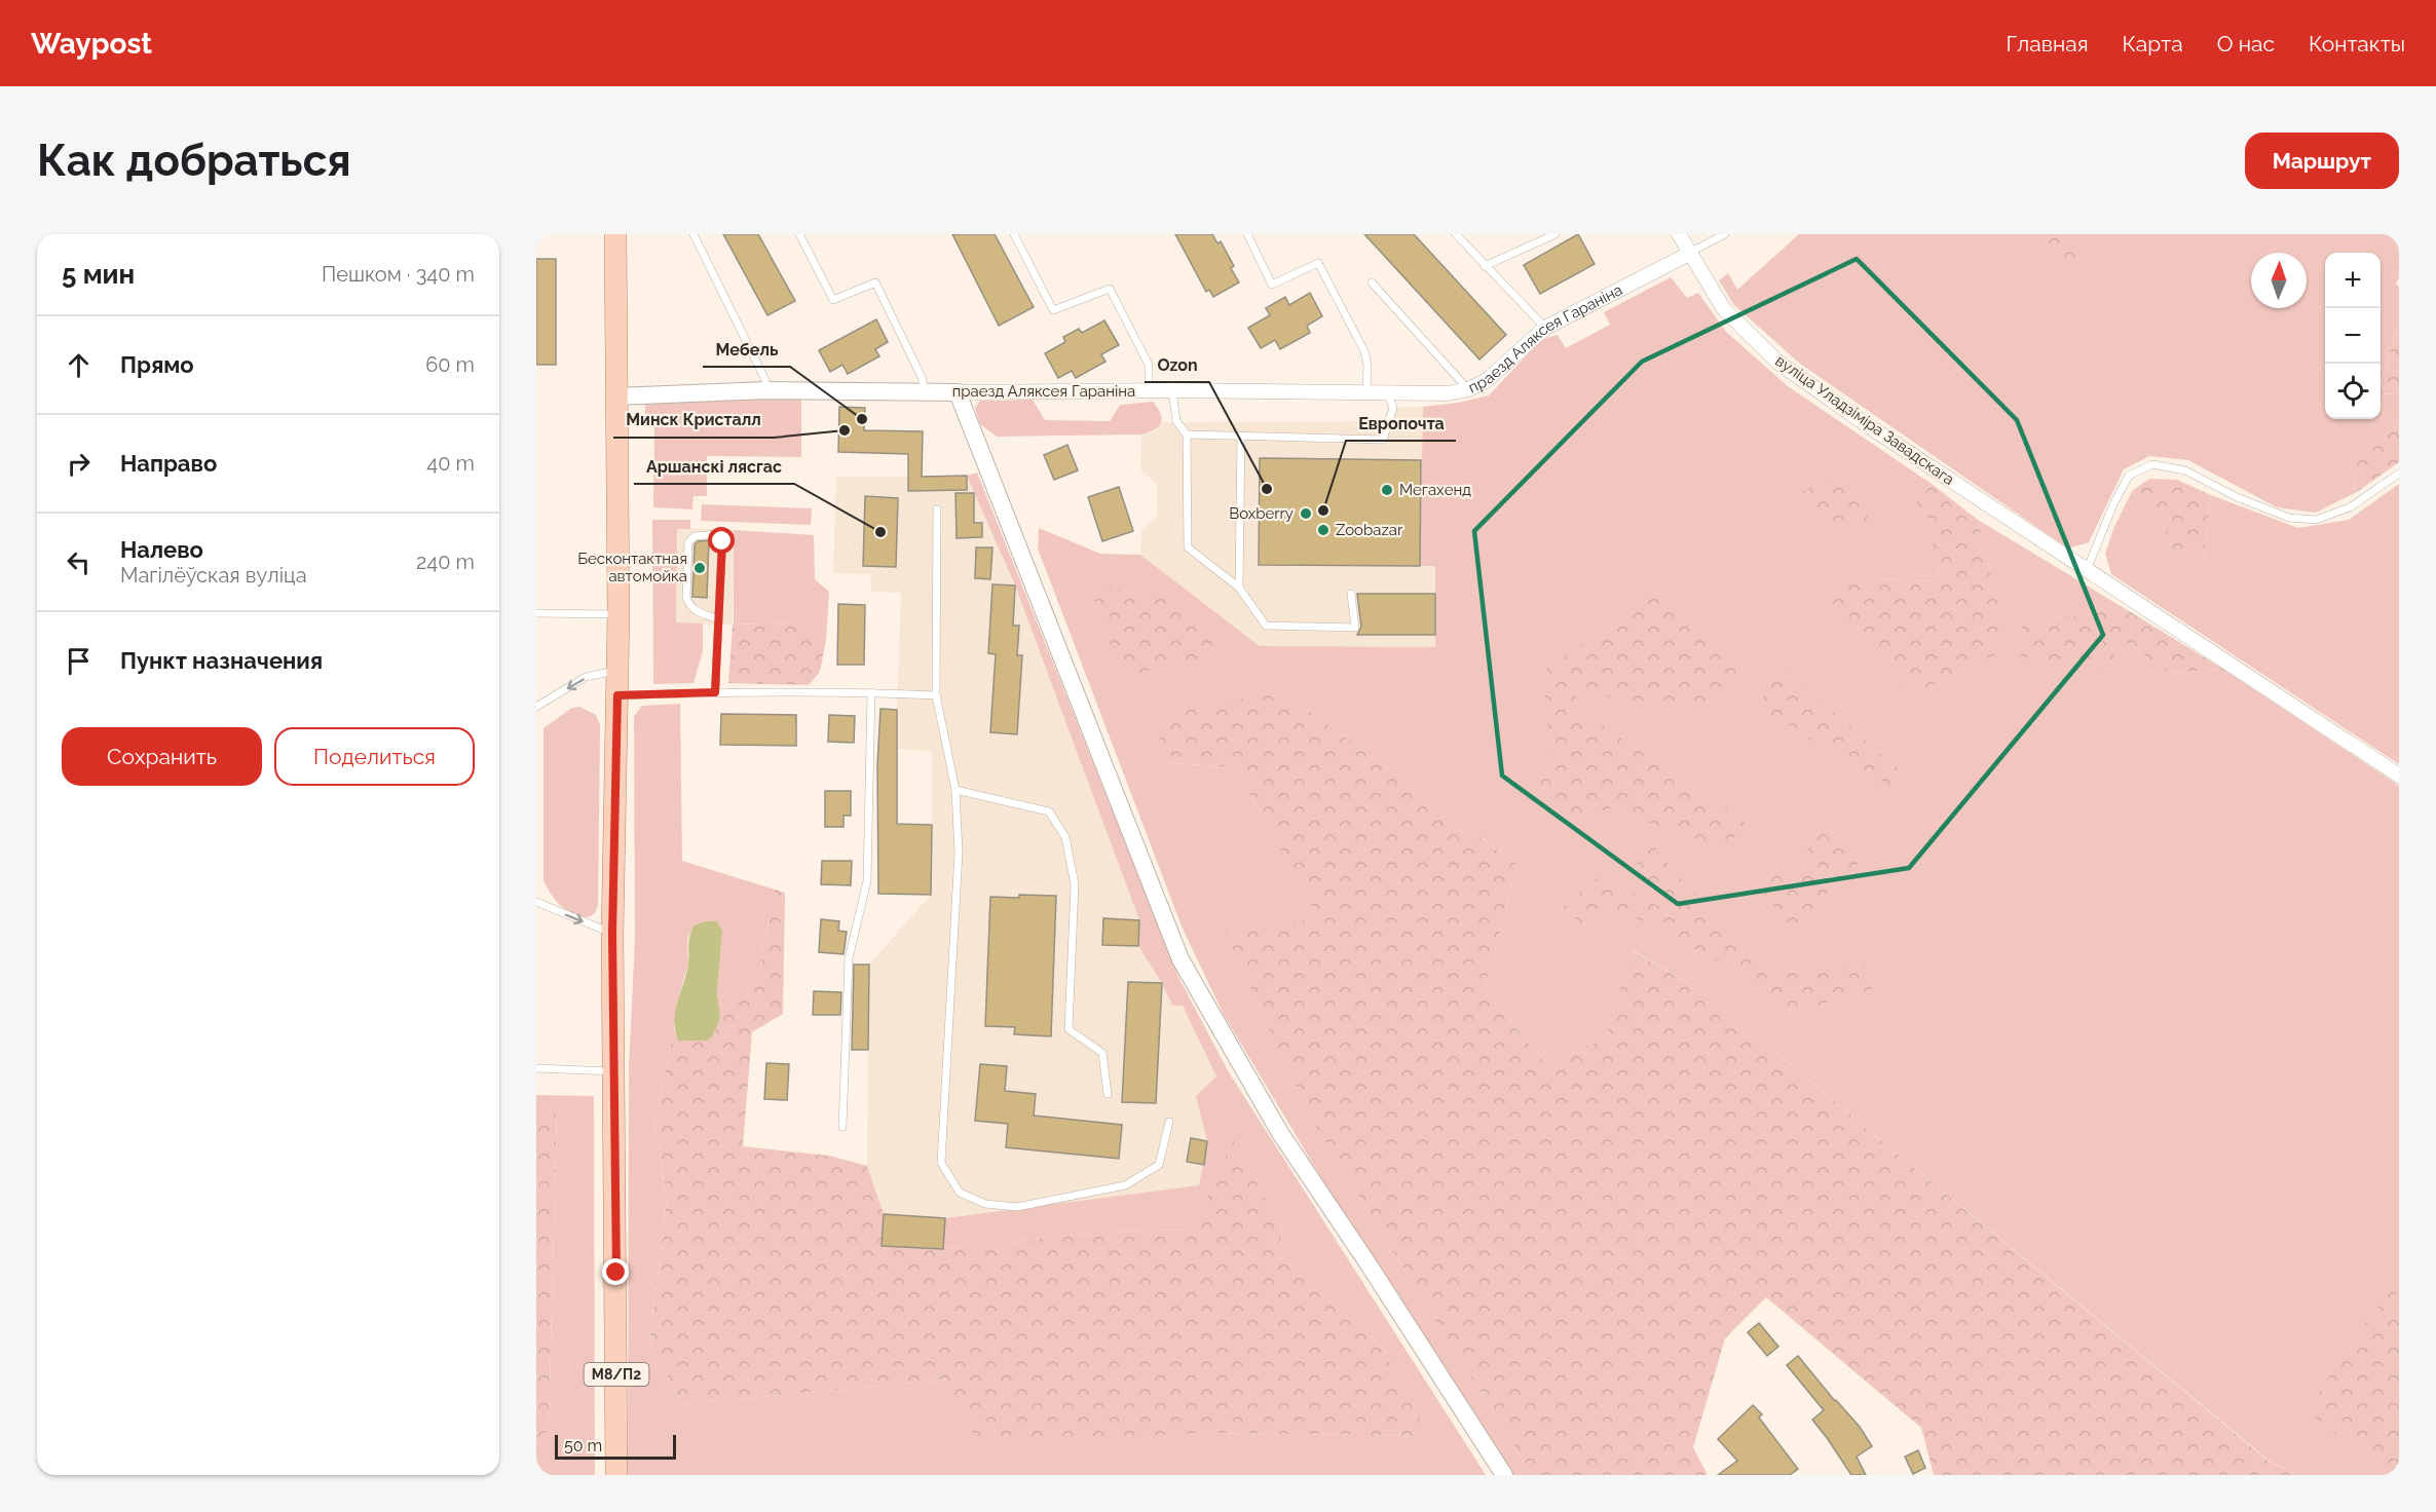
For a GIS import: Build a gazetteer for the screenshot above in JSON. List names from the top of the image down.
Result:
{
  "streets": {
    "main road": ["М8/П2"],
    "street": ["праезд Аляксея Гараніна", "вуліца Уладзіміра Завадскага"]
  },
  "crossings": [
    ["праезд Аляксея Гараніна", "вуліца Уладзіміра Завадскага"],
    ["праезд Аляксея Гараніна", "М8/П2"]
  ],
  "places": [
    "Мебель",
    "Минск Кристалл",
    "Ozon",
    "Мегахенд",
    "Европочта",
    "Boxberry",
    "Zoobazar",
    "Аршанскі лясгас",
    "Бесконтактная автомойка"
  ],
  "scale_bar": "50 m",
  "north": "top",
  "page": {
    "header": "Waypost",
    "nav": [
      "Главная",
      "Карта",
      "О нас",
      "Контакты"
    ],
    "buttons": [
      "Маршрут",
      ["Сохранить", "Поделиться"]
    ],
    "title": "Как добраться",
    "heading": ["5 мин", "Пешком · 340 m"],
    "map_buttons": ["+", "−"],
    "list": [
      ["Прямо", "60 m"],
      ["Направо", "40 m"],
      ["Налево", "Магілёўская вуліца", "240 m"],
      "Пункт назначения"
    ],
    "scale": "50 m"
  }
}
